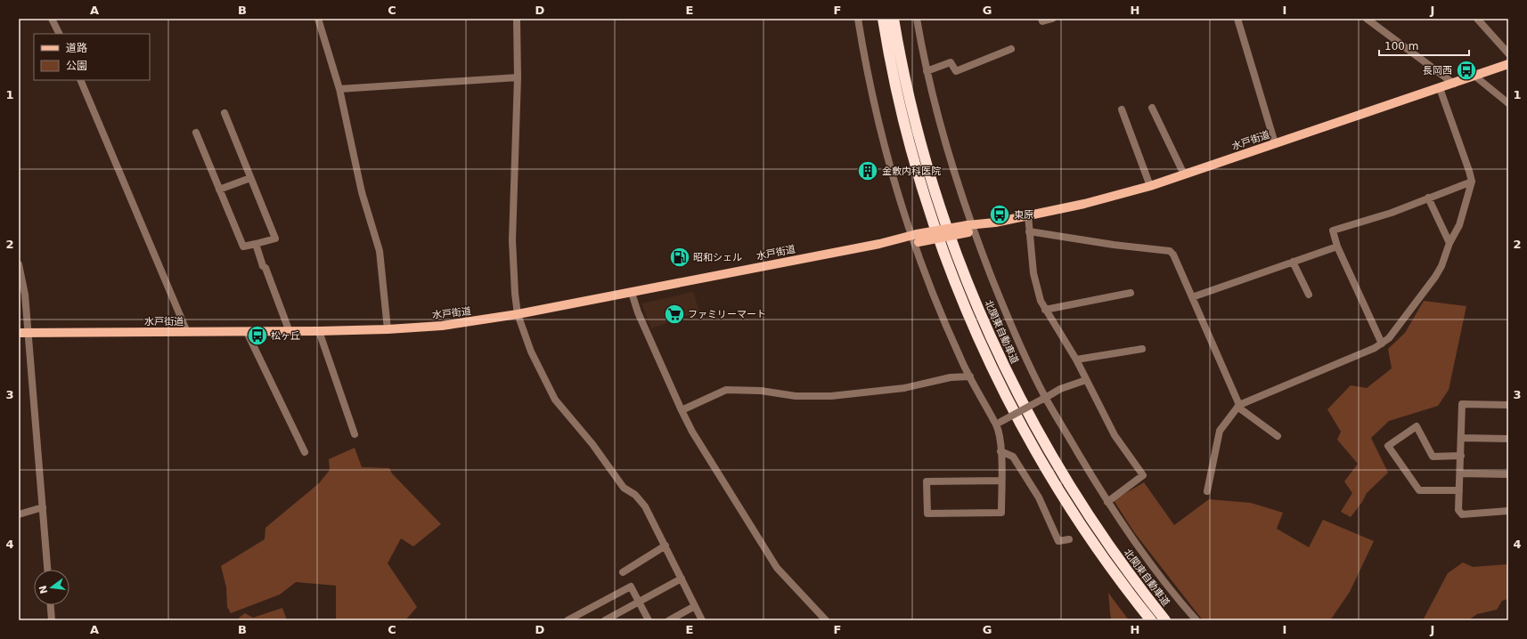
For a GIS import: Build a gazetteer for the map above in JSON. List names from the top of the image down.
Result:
{
  "streets": {
    "highway": ["北関東自動車道"],
    "main road": ["水戸街道"]
  },
  "places": {
    "bus stop": ["長岡西", "東原", "松ヶ丘"],
    "building": ["金敷内科医院"],
    "fuel station": ["昭和シェル"],
    "supermarket": ["ファミリーマート"]
  },
  "legend": ["道路", "公園"],
  "scale_bar": "100 m",
  "north": "left",
  "grid": {
    "columns": [
      "A",
      "B",
      "C",
      "D",
      "E",
      "F",
      "G",
      "H",
      "I",
      "J"
    ],
    "rows": [
      "1",
      "2",
      "3",
      "4"
    ]
  }
}
